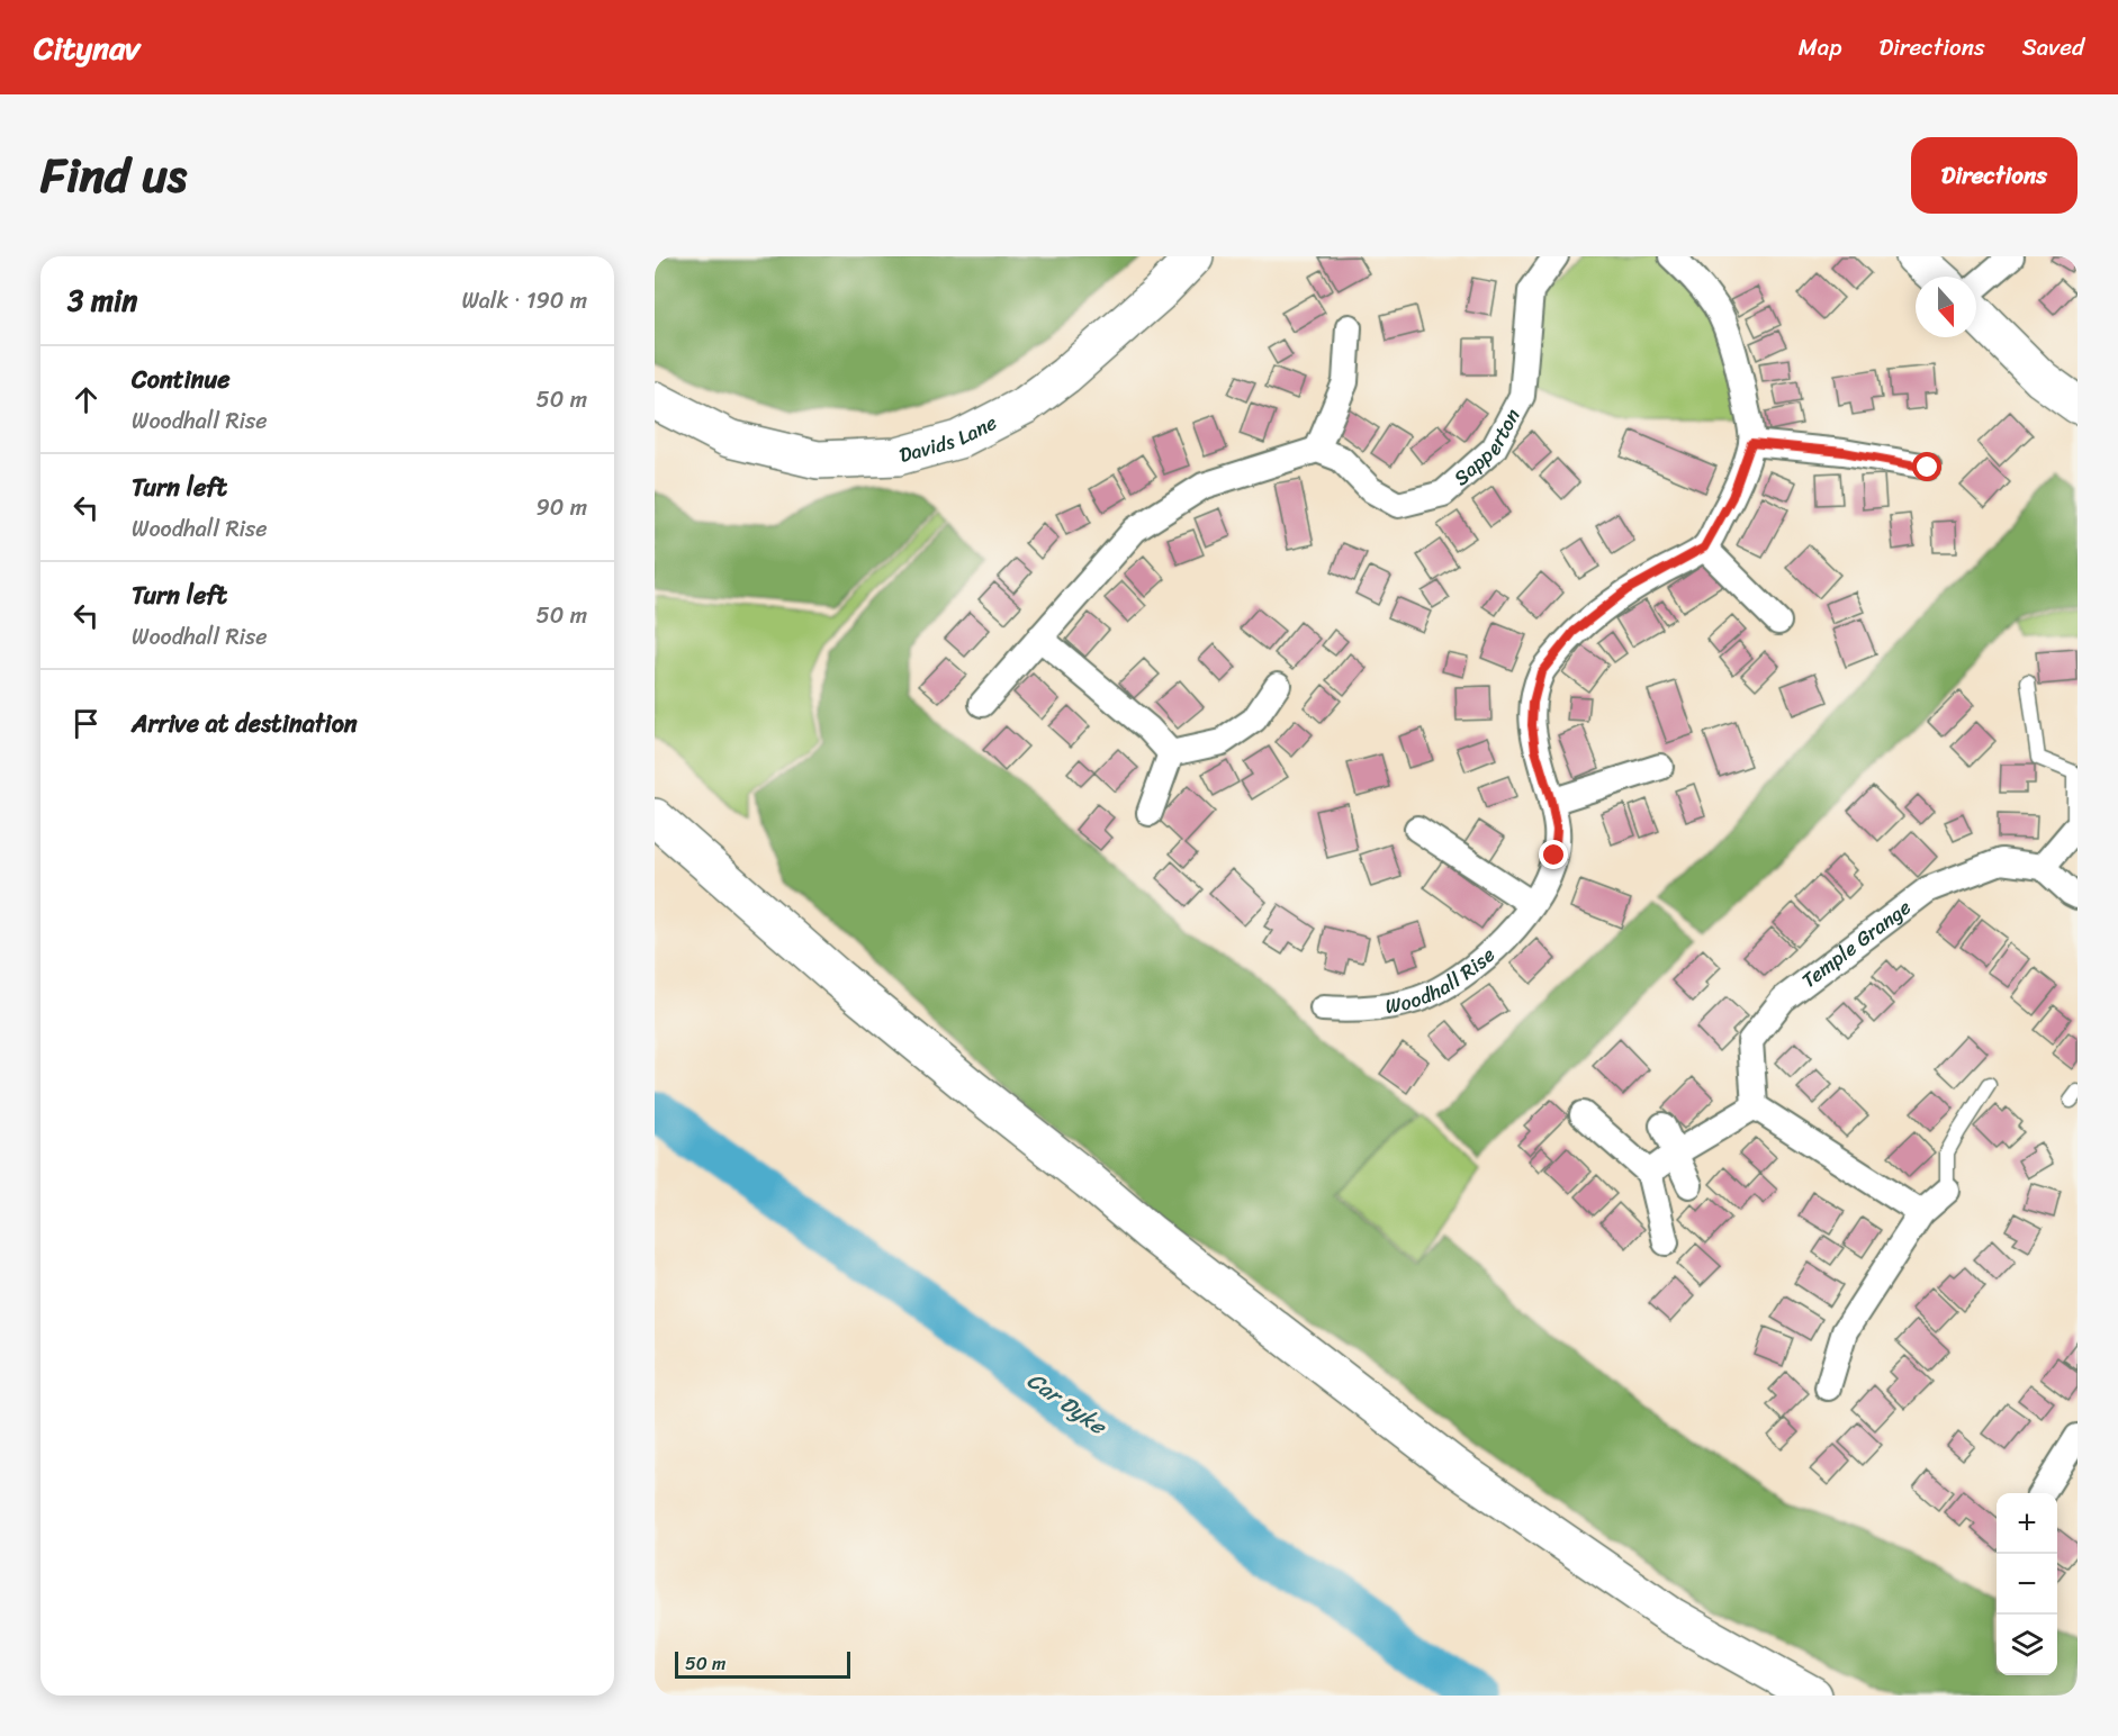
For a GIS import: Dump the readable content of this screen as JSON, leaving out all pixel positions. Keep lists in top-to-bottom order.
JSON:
{
  "streets": {
    "main road": ["Davids Lane"],
    "street": ["Sapperton", "Temple Grange", "Woodhall Rise"]
  },
  "water": ["Car Dyke"],
  "scale_bar": "50 m",
  "north": "bottom",
  "page": {
    "header": "Citynav",
    "nav": ["Map", "Directions", "Saved"],
    "title": "Find us",
    "buttons": "Directions",
    "heading": ["3 min", "Walk · 190 m"],
    "list": [
      ["Continue", "Woodhall Rise", "50 m"],
      ["Turn left", "Woodhall Rise", "90 m"],
      ["Turn left", "Woodhall Rise", "50 m"],
      "Arrive at destination"
    ],
    "map_buttons": ["+", "−"],
    "scale": "50 m"
  }
}
